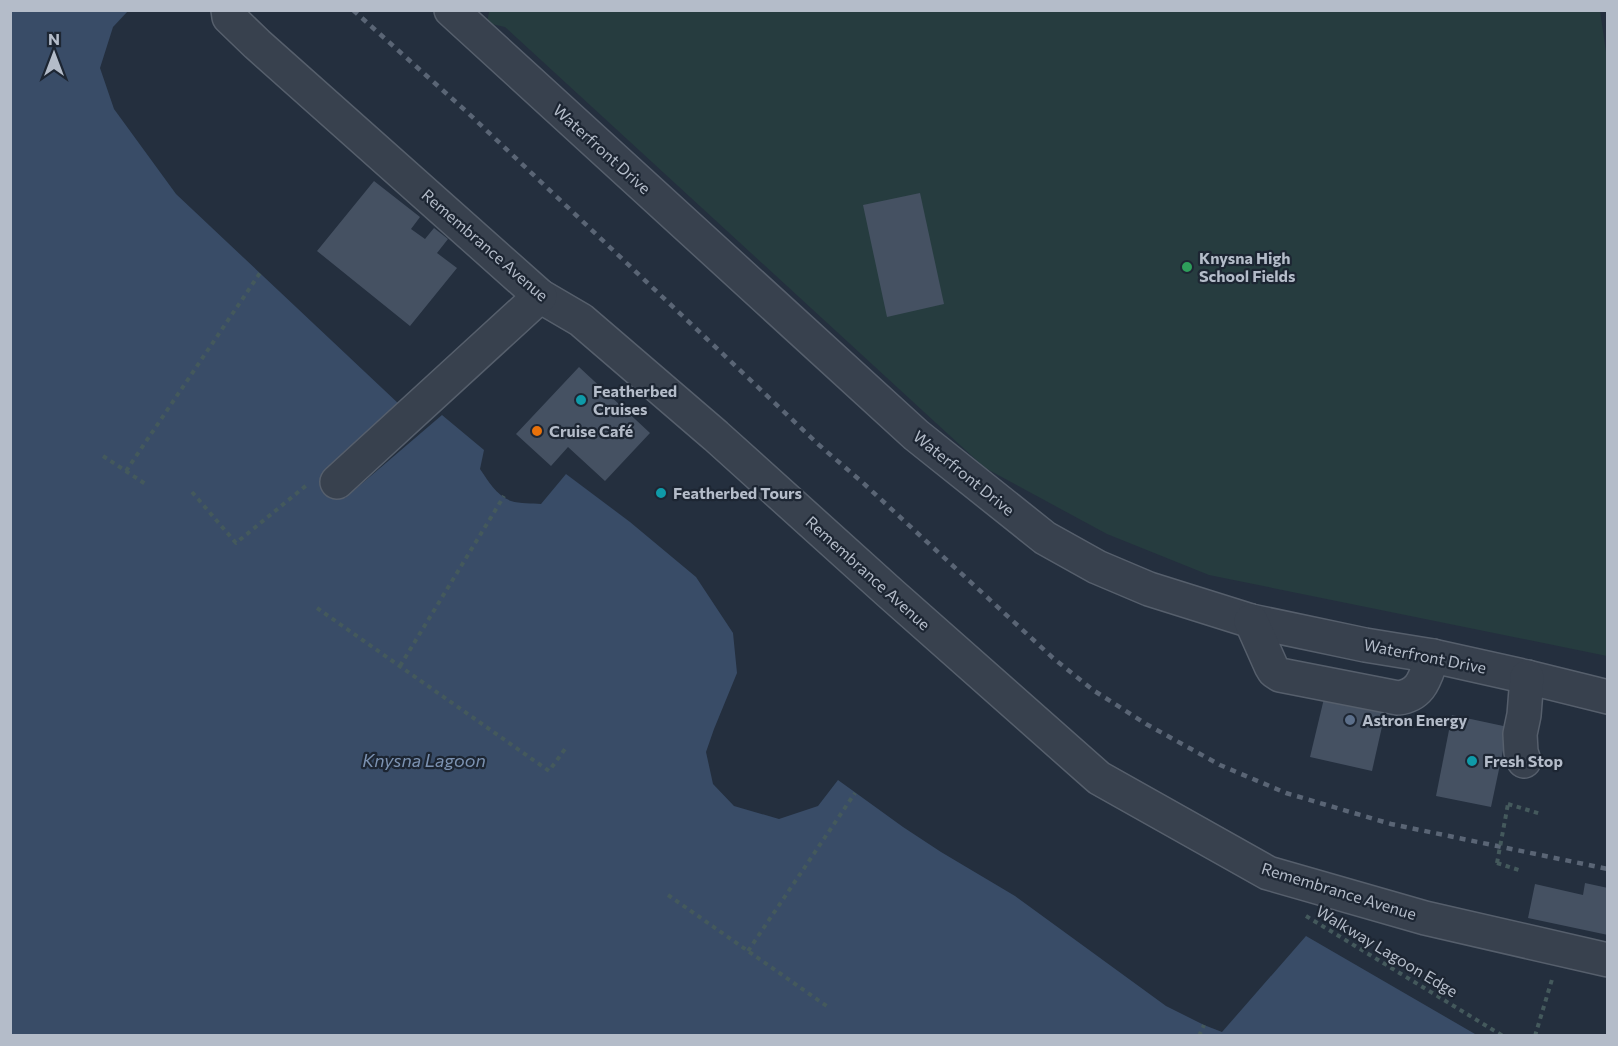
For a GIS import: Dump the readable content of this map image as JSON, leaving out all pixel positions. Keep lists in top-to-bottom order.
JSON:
{
  "streets": {
    "street": ["Waterfront Drive", "Remembrance Avenue"],
    "path": ["Walkway Lagoon Edge"]
  },
  "water": ["Knysna Lagoon"],
  "places": [
    "Knysna High School Fields",
    "Featherbed Cruises",
    "Cruise Café",
    "Featherbed Tours",
    "Astron Energy",
    "Fresh Stop"
  ],
  "north": "top"
}
